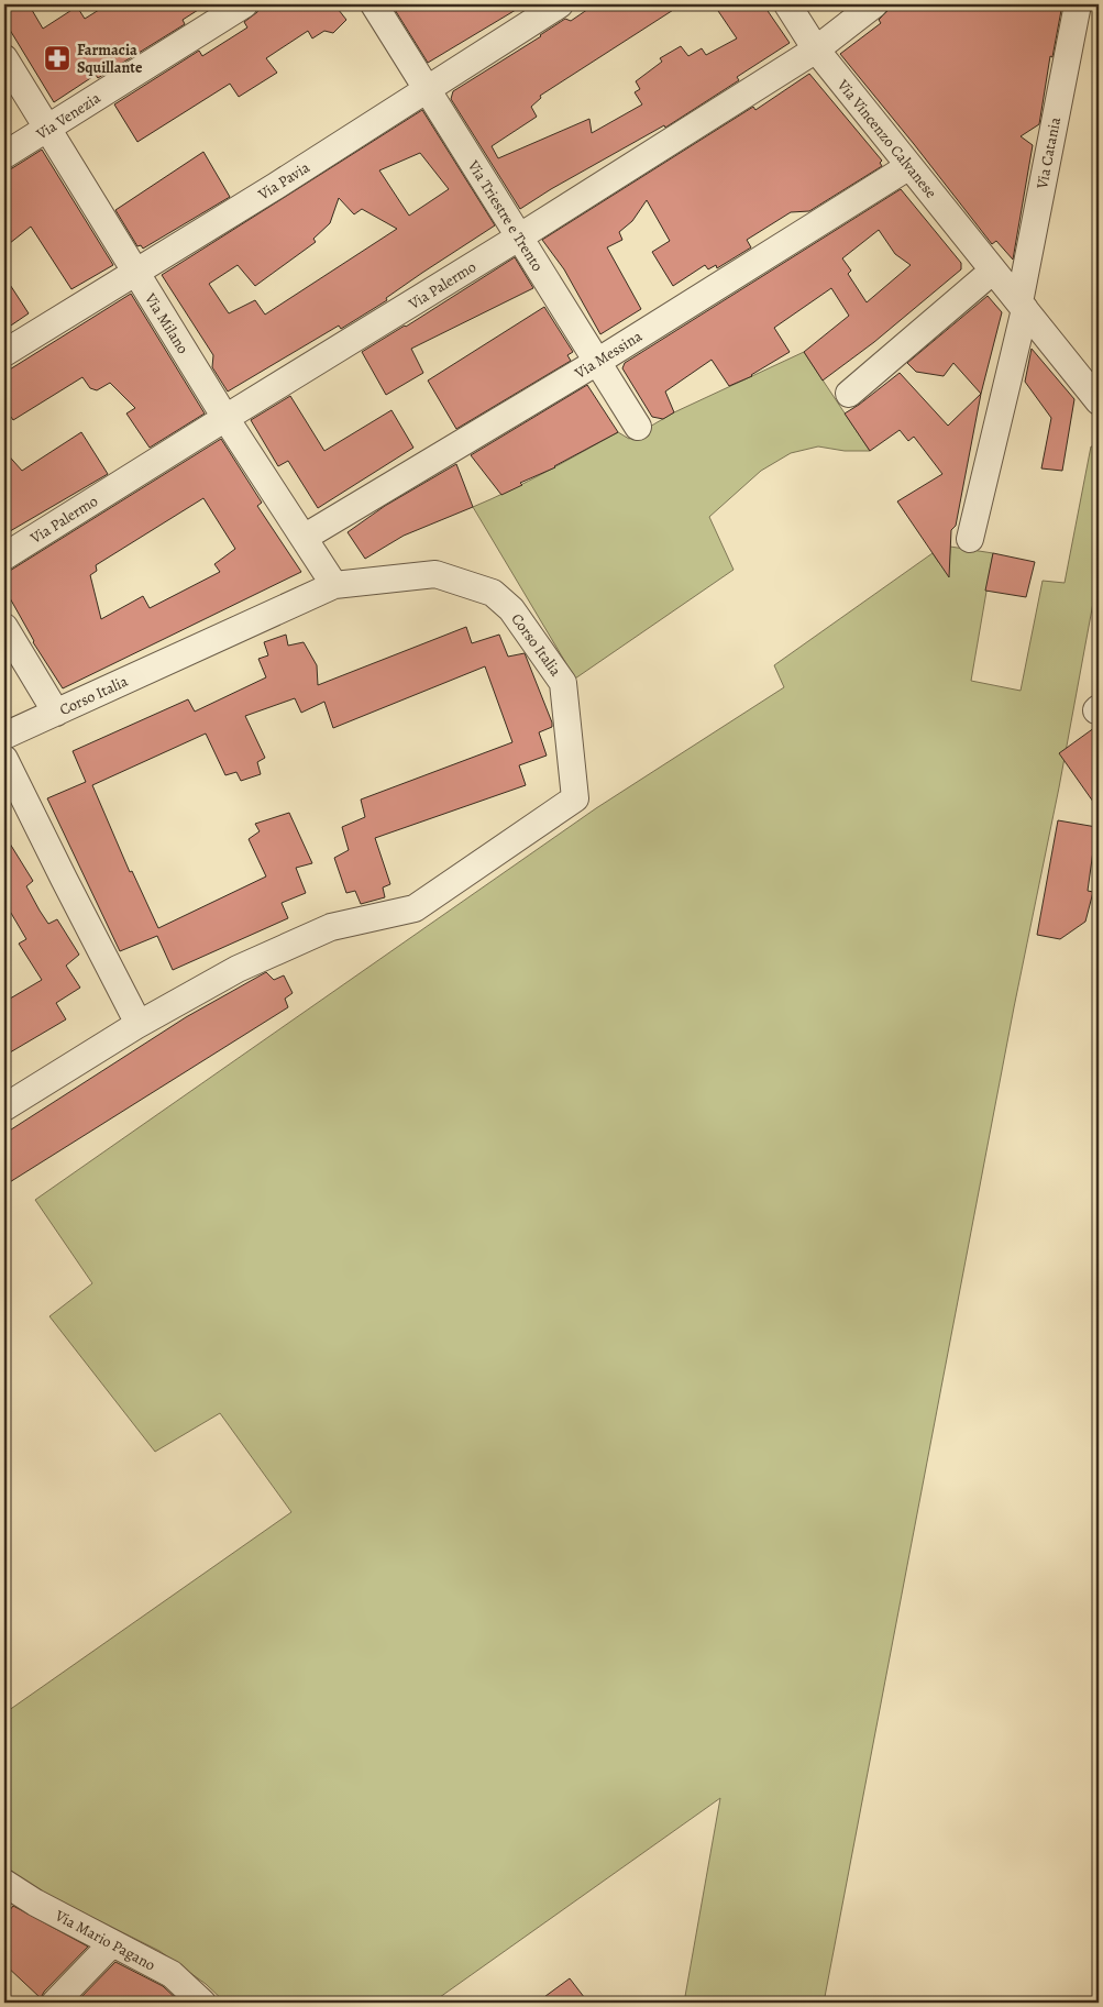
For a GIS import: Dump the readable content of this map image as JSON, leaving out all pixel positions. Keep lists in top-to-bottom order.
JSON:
{
  "streets": {
    "street": [
      "Via Venezia",
      "Via Vincenzo Calvanese",
      "Via Catania",
      "Via Pavia",
      "Via Triestre e Trento",
      "Via Palermo",
      "Via Milano",
      "Via Messina",
      "Corso Italia",
      "Via Mario Pagano"
    ]
  },
  "crossings": [
    ["Via Venezia", "Via Milano"],
    ["Via Vincenzo Calvanese", "Via Catania"],
    ["Via Vincenzo Calvanese", "Via Palermo"],
    ["Via Vincenzo Calvanese", "Via Messina"],
    ["Via Pavia", "Via Triestre e Trento"],
    ["Via Pavia", "Via Milano"],
    ["Via Triestre e Trento", "Via Palermo"],
    ["Via Triestre e Trento", "Via Messina"],
    ["Via Palermo", "Via Milano"],
    ["Via Milano", "Via Messina"],
    ["Via Milano", "Corso Italia"]
  ],
  "places": {
    "pharmacy": ["Farmacia Squillante"]
  }
}
